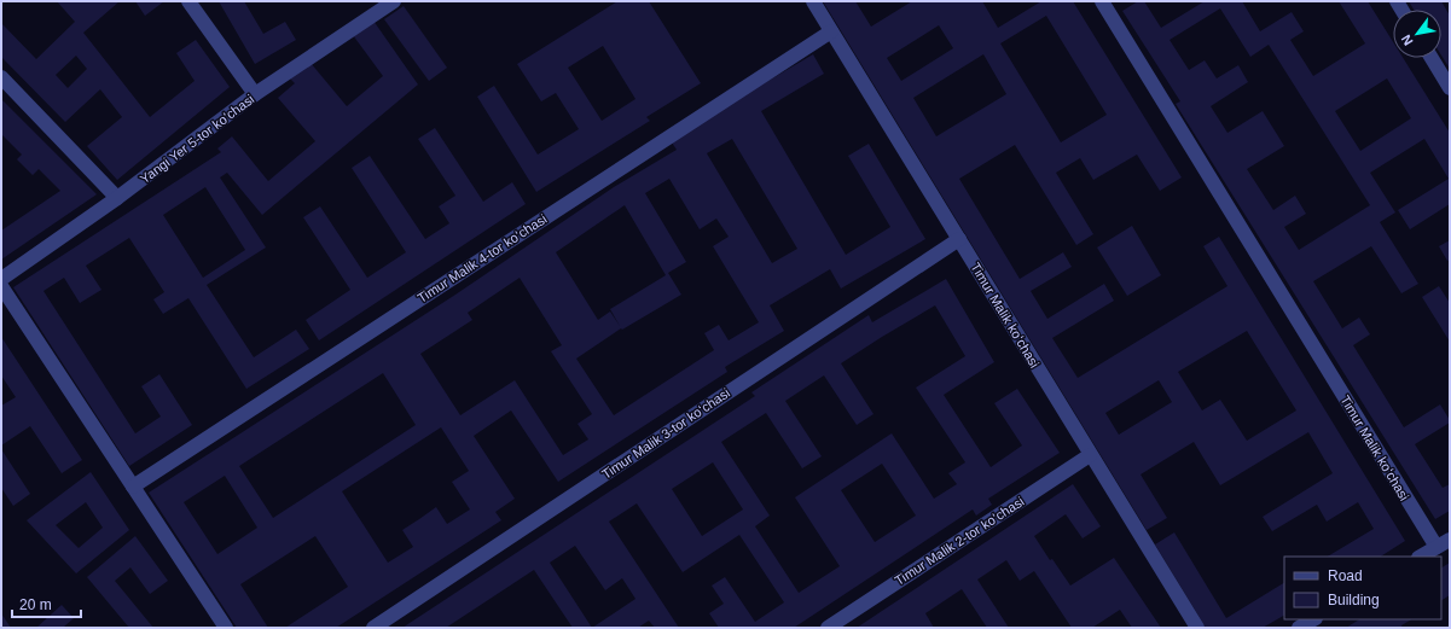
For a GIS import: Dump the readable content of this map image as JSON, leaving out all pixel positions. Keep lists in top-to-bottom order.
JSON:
{
  "streets": {
    "street": [
      "Yangi Yer 5-tor koʻchasi",
      "Timur Malik 4-tor koʻchasi",
      "Timur Malik koʻchasi",
      "Timur Malik 3-tor koʻchasi",
      "Timur Malik 2-tor koʻchasi"
    ]
  },
  "crossings": [
    ["Timur Malik 4-tor koʻchasi", "Timur Malik koʻchasi"],
    ["Timur Malik koʻchasi", "Timur Malik 3-tor koʻchasi"],
    ["Timur Malik koʻchasi", "Timur Malik 2-tor koʻchasi"]
  ],
  "legend": ["Road", "Building"],
  "scale_bar": "20 m",
  "north": "bottom left"
}
